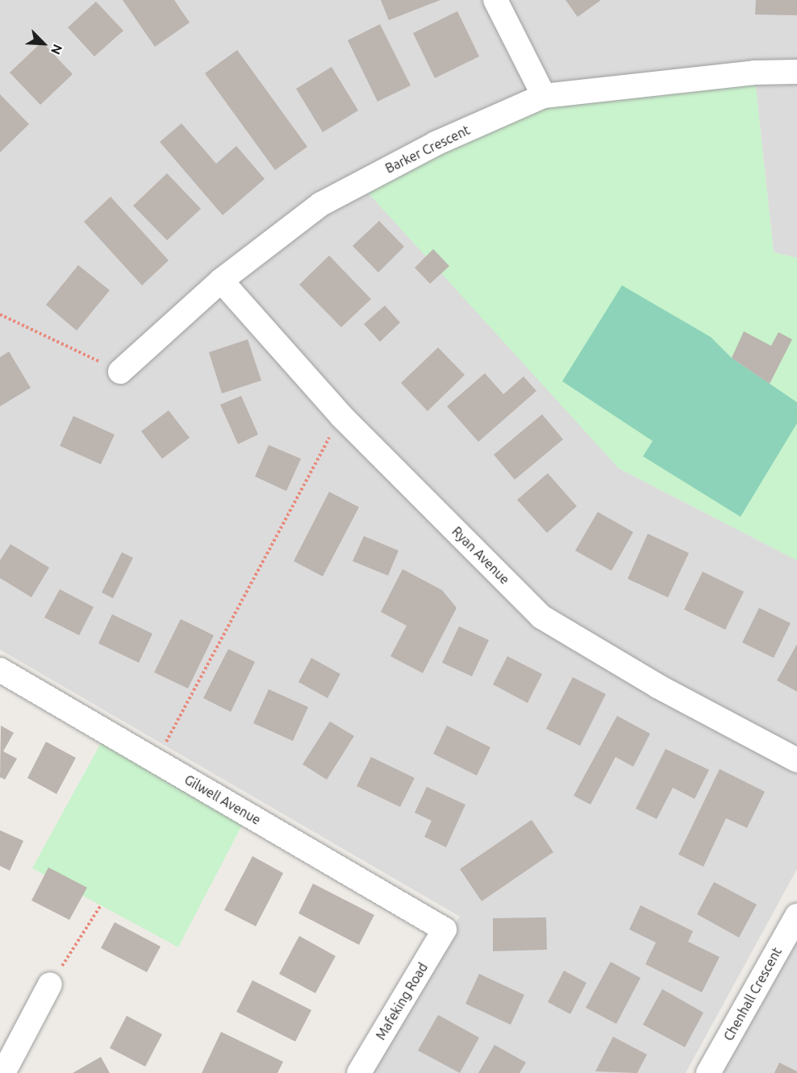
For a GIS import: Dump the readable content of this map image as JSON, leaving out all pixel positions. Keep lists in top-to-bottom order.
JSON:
{
  "streets": {
    "street": [
      "Barker Crescent",
      "Ryan Avenue",
      "Gilwell Avenue",
      "Chenhall Crescent",
      "Mafeking Road"
    ]
  },
  "crossings": [
    ["Barker Crescent", "Ryan Avenue"],
    ["Gilwell Avenue", "Mafeking Road"]
  ],
  "north": "bottom right"
}
